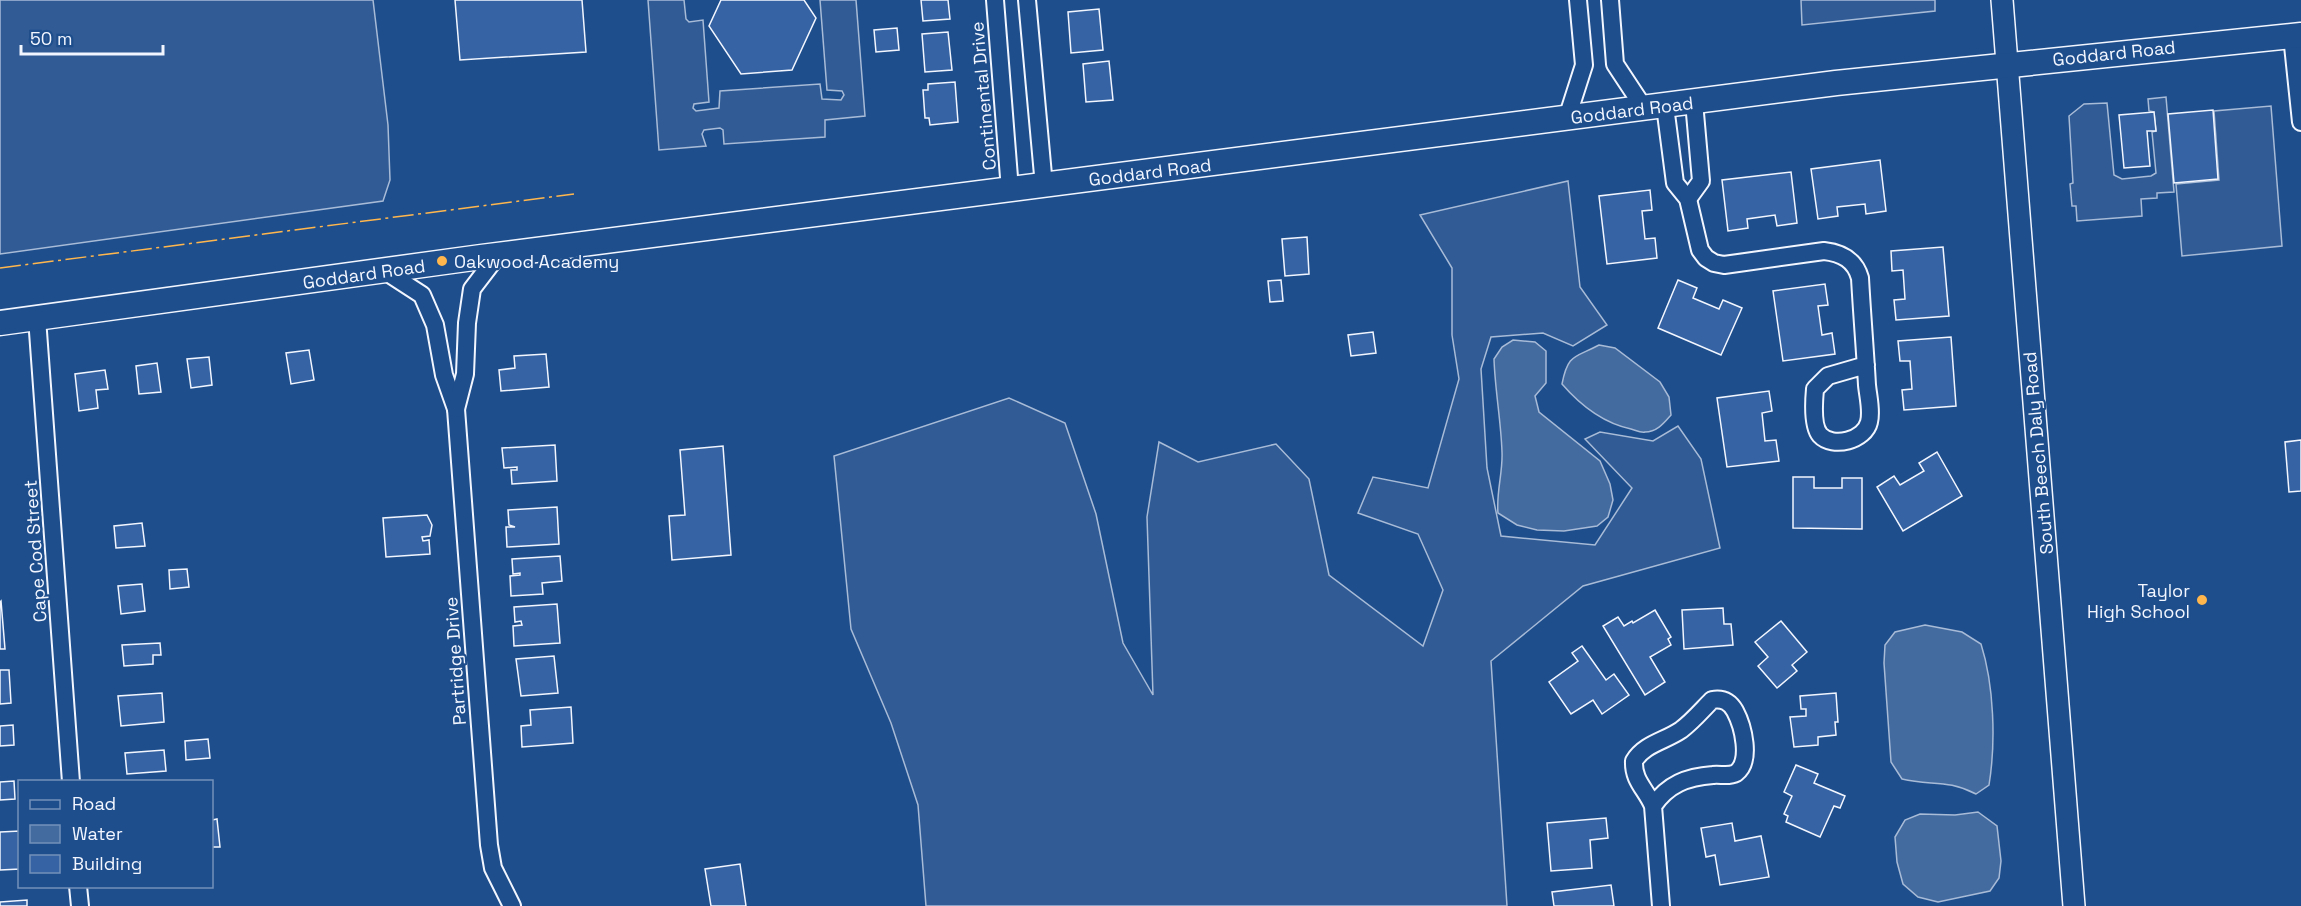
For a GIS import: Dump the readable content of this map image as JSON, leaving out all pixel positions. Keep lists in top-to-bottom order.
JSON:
{
  "streets": {
    "main road": ["Goddard Road"],
    "street": [
      "Continental Drive",
      "South Beech Daly Road",
      "Cape Cod Street",
      "Partridge Drive"
    ]
  },
  "crossings": [
    ["Goddard Road", "Continental Drive"],
    ["Goddard Road", "South Beech Daly Road"],
    ["Goddard Road", "Cape Cod Street"]
  ],
  "places": ["Oakwood Academy", "Taylor High School"],
  "legend": ["Road", "Water", "Building"],
  "scale_bar": "50 m"
}
